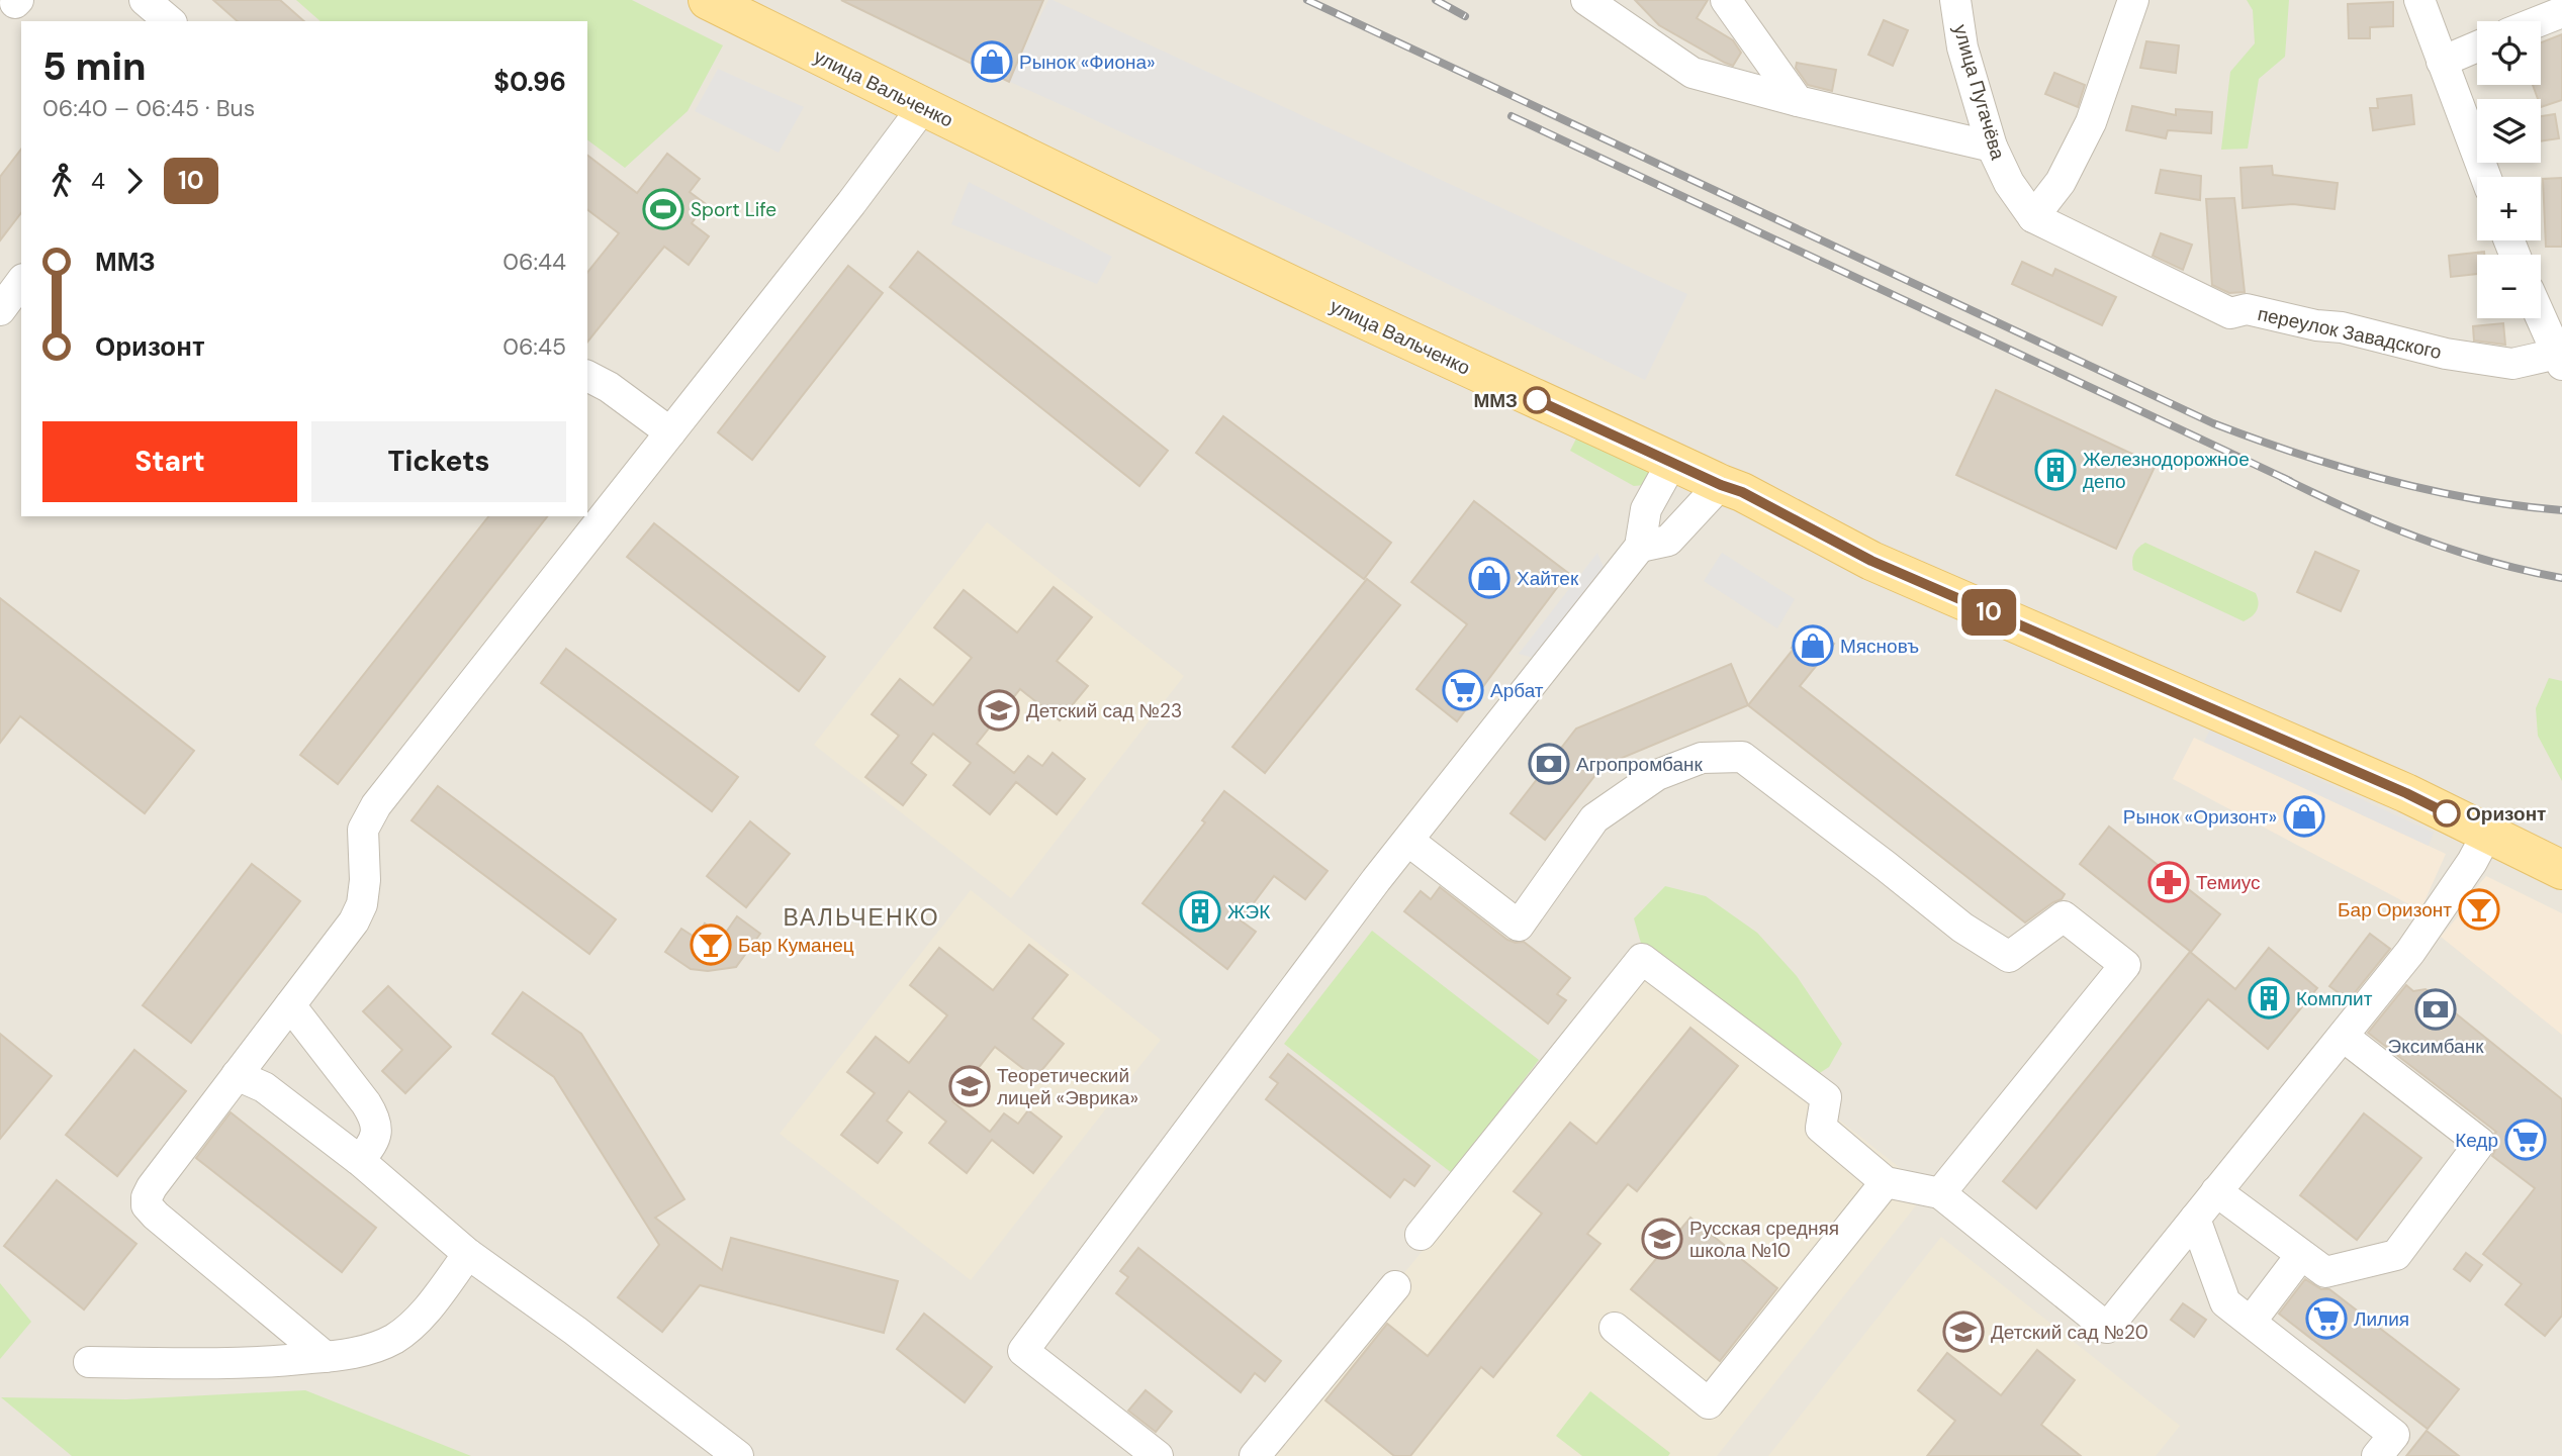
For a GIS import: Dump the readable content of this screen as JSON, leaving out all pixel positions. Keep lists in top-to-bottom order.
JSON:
{
  "streets": {
    "main road": ["улица Вальченко"],
    "street": ["улица Пугачёва", "переулок Завадского"]
  },
  "crossings": [
    ["улица Пугачёва", "переулок Завадского"]
  ],
  "districts": ["ВАЛЬЧЕНКО"],
  "places": {
    "shop": [
      "Рынок «Фиона»",
      "Хайтек",
      "Мясновъ",
      "Рынок «Оризонт»"
    ],
    "sports": ["Sport Life"],
    "other": ["ММЗ", "Оризонт"],
    "building": ["Железнодорожное депо", "ЖЭК", "Комплит"],
    "supermarket": ["Арбат", "Кедр", "Лилия"],
    "school or university": [
      "Детский сад №23",
      "Теоретический лицей «Эврика»",
      "Русская средняя школа №10",
      "Детский сад №20"
    ],
    "bank": ["Агропромбанк", "Эксимбанк"],
    "pharmacy": ["Темиус"],
    "bar": ["Бар Оризонт", "Бар Куманец"]
  },
  "lines": ["bus line 10"],
  "page": {
    "on_map": "10",
    "map_buttons": ["+", "−"],
    "heading": ["5 min", "06:40 – 06:45 · Bus", "$0.96"],
    "legs": ["4", "10"],
    "list": [
      {
        "name": "ММЗ",
        "value": "06:44"
      },
      {
        "name": "Оризонт",
        "value": "06:45"
      }
    ],
    "buttons": ["Start", "Tickets"]
  }
}
